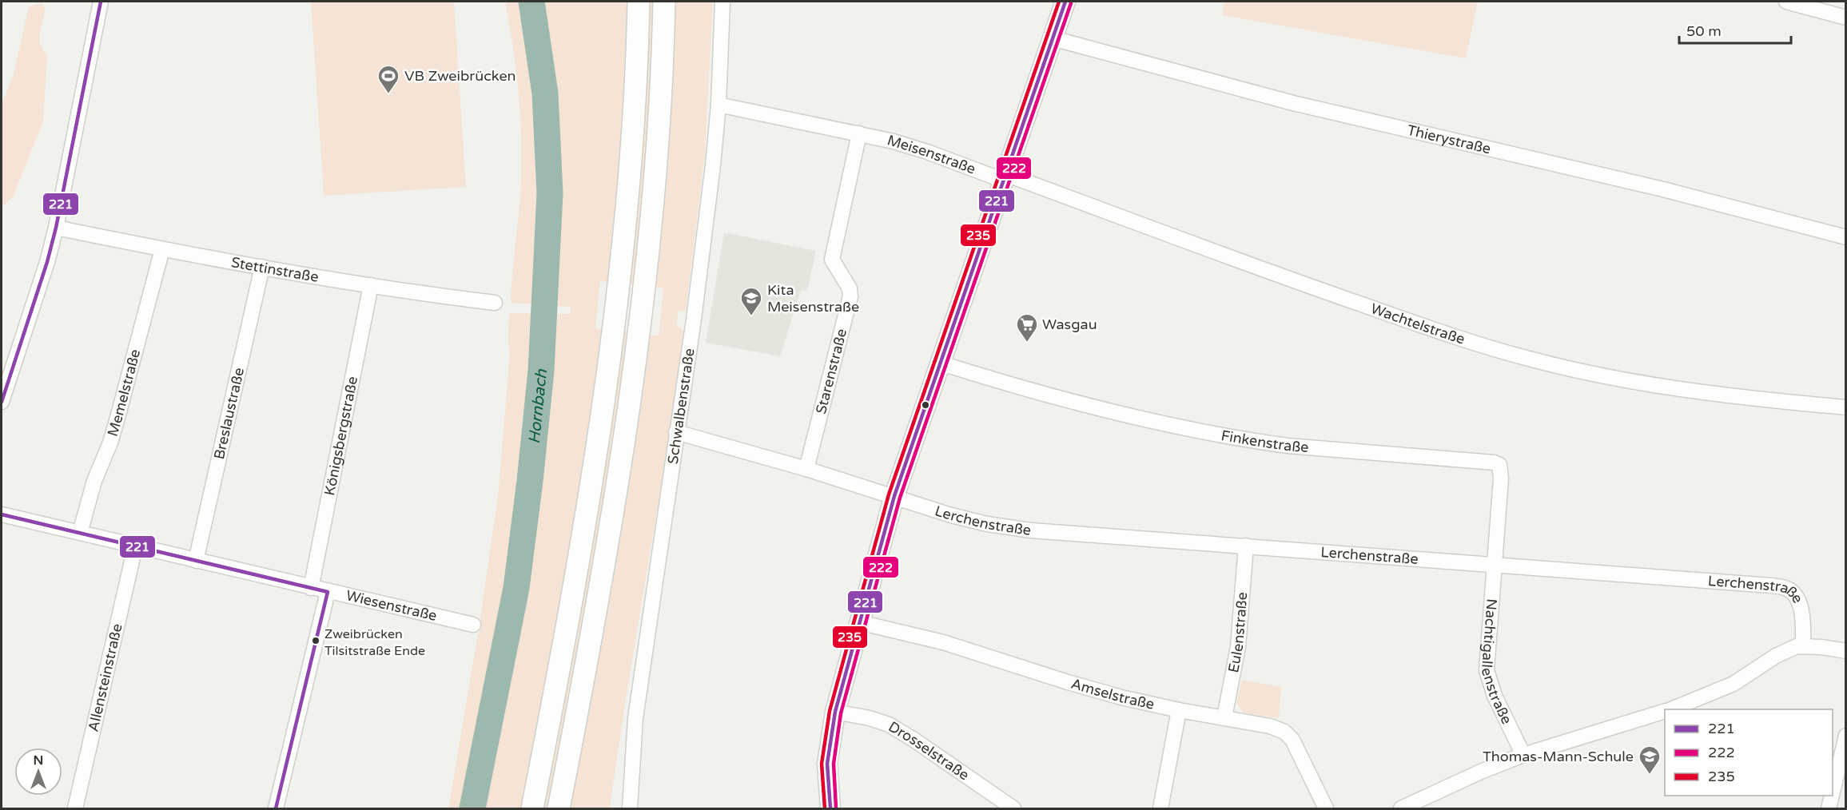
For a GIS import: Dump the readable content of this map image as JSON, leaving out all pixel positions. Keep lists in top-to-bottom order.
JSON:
{
  "streets": {
    "street": [
      "Thierystraße",
      "Meisenstraße",
      "Stettinstraße",
      "Wachtelstraße",
      "Starenstraße",
      "Memelstraße",
      "Schwalbenstraße",
      "Breslaustraße",
      "Königsbergstraße",
      "Finkenstraße",
      "Lerchenstraße",
      "Wiesenstraße",
      "Eulenstraße",
      "Nachtigallenstraße",
      "Allensteinstraße",
      "Amselstraße",
      "Drosselstraße"
    ]
  },
  "crossings": [
    ["Meisenstraße", "Wachtelstraße"],
    ["Meisenstraße", "Starenstraße"],
    ["Meisenstraße", "Schwalbenstraße"],
    ["Stettinstraße", "Memelstraße"],
    ["Stettinstraße", "Breslaustraße"],
    ["Stettinstraße", "Königsbergstraße"],
    ["Memelstraße", "Wiesenstraße"],
    ["Breslaustraße", "Wiesenstraße"],
    ["Königsbergstraße", "Wiesenstraße"],
    ["Finkenstraße", "Lerchenstraße"],
    ["Finkenstraße", "Nachtigallenstraße"],
    ["Lerchenstraße", "Eulenstraße"],
    ["Lerchenstraße", "Nachtigallenstraße"],
    ["Wiesenstraße", "Allensteinstraße"],
    ["Eulenstraße", "Amselstraße"]
  ],
  "water": ["Hornbach"],
  "places": {
    "sports": ["VB Zweibrücken"],
    "school or university": ["Kita Meisenstraße", "Thomas-Mann-Schule"],
    "supermarket": ["Wasgau"],
    "other": ["Zweibrücken Tilsitstraße Ende"]
  },
  "lines": ["transit line 221", "transit line 235", "transit line 222"],
  "legend": ["221", "222", "235"],
  "scale_bar": "50 m",
  "north": "top"
}
